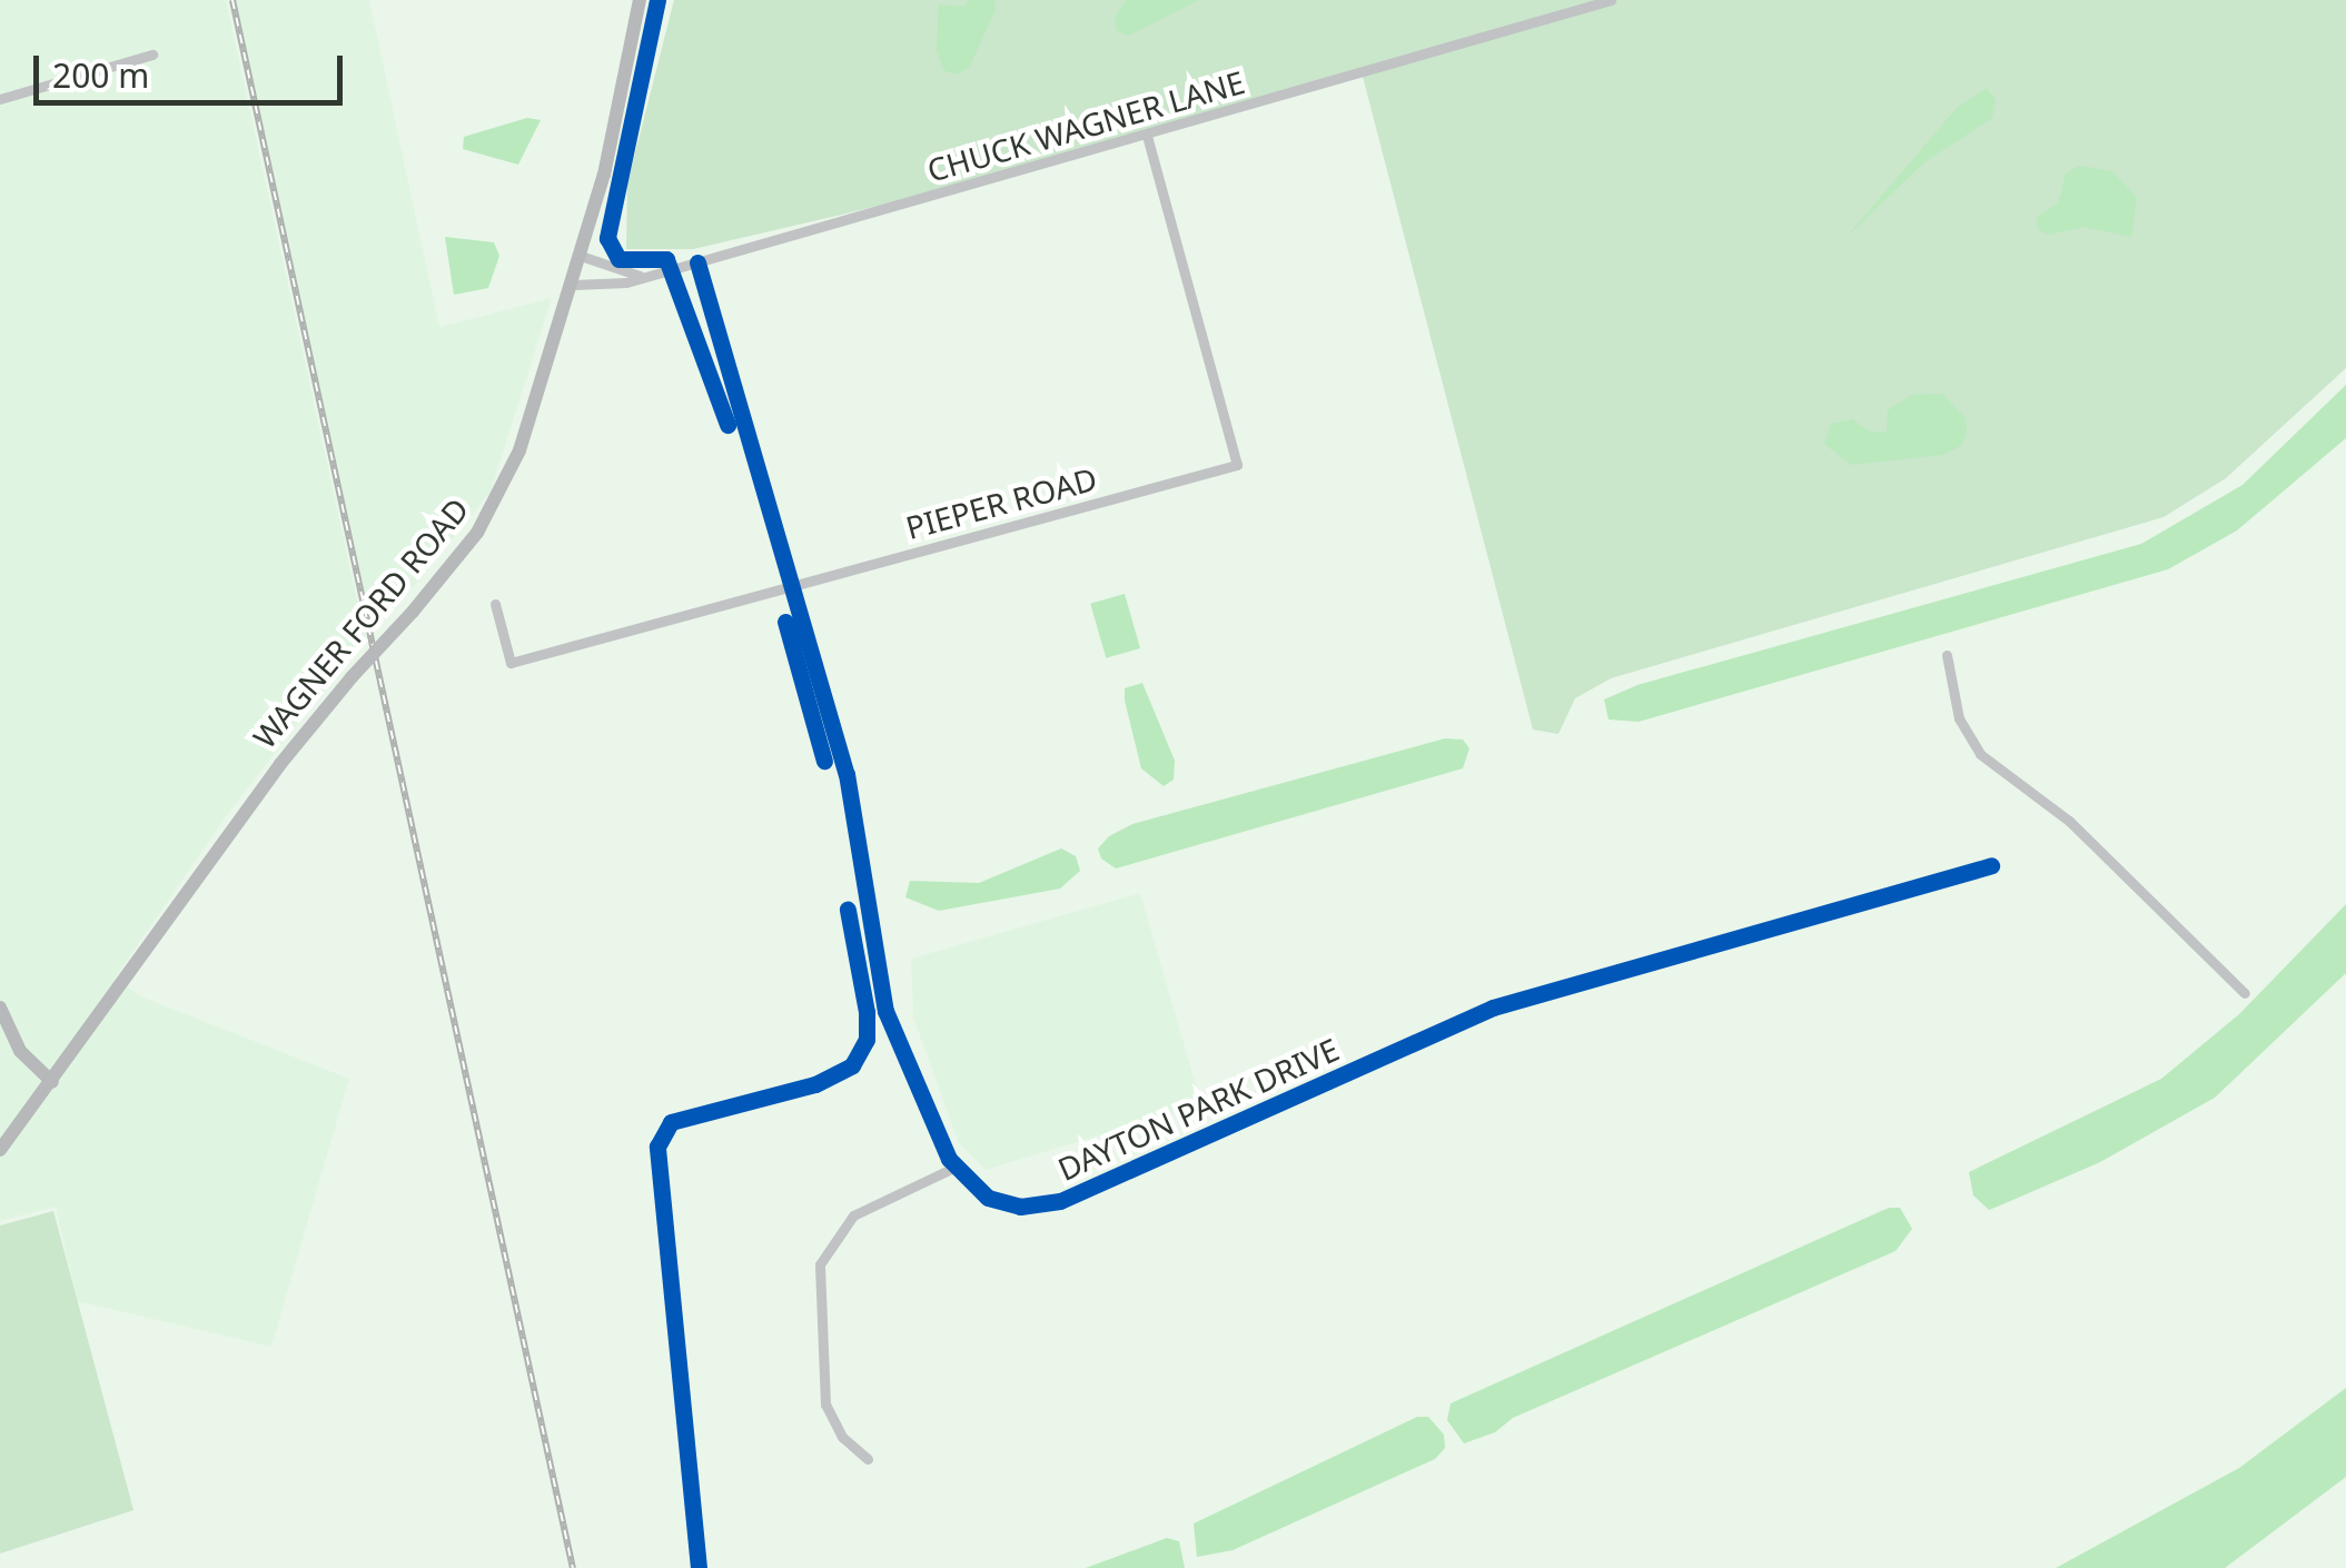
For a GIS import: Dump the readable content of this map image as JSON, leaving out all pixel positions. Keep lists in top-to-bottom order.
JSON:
{
  "streets": {
    "main road": ["WAGNER FORD ROAD"],
    "street": ["CHUCK WAGNER LANE", "PIEPER ROAD", "DAYTON PARK DRIVE"]
  },
  "crossings": [
    ["CHUCK WAGNER LANE", "PIEPER ROAD"],
    ["CHUCK WAGNER LANE", "WAGNER FORD ROAD"]
  ],
  "scale_bar": "200 m"
}
